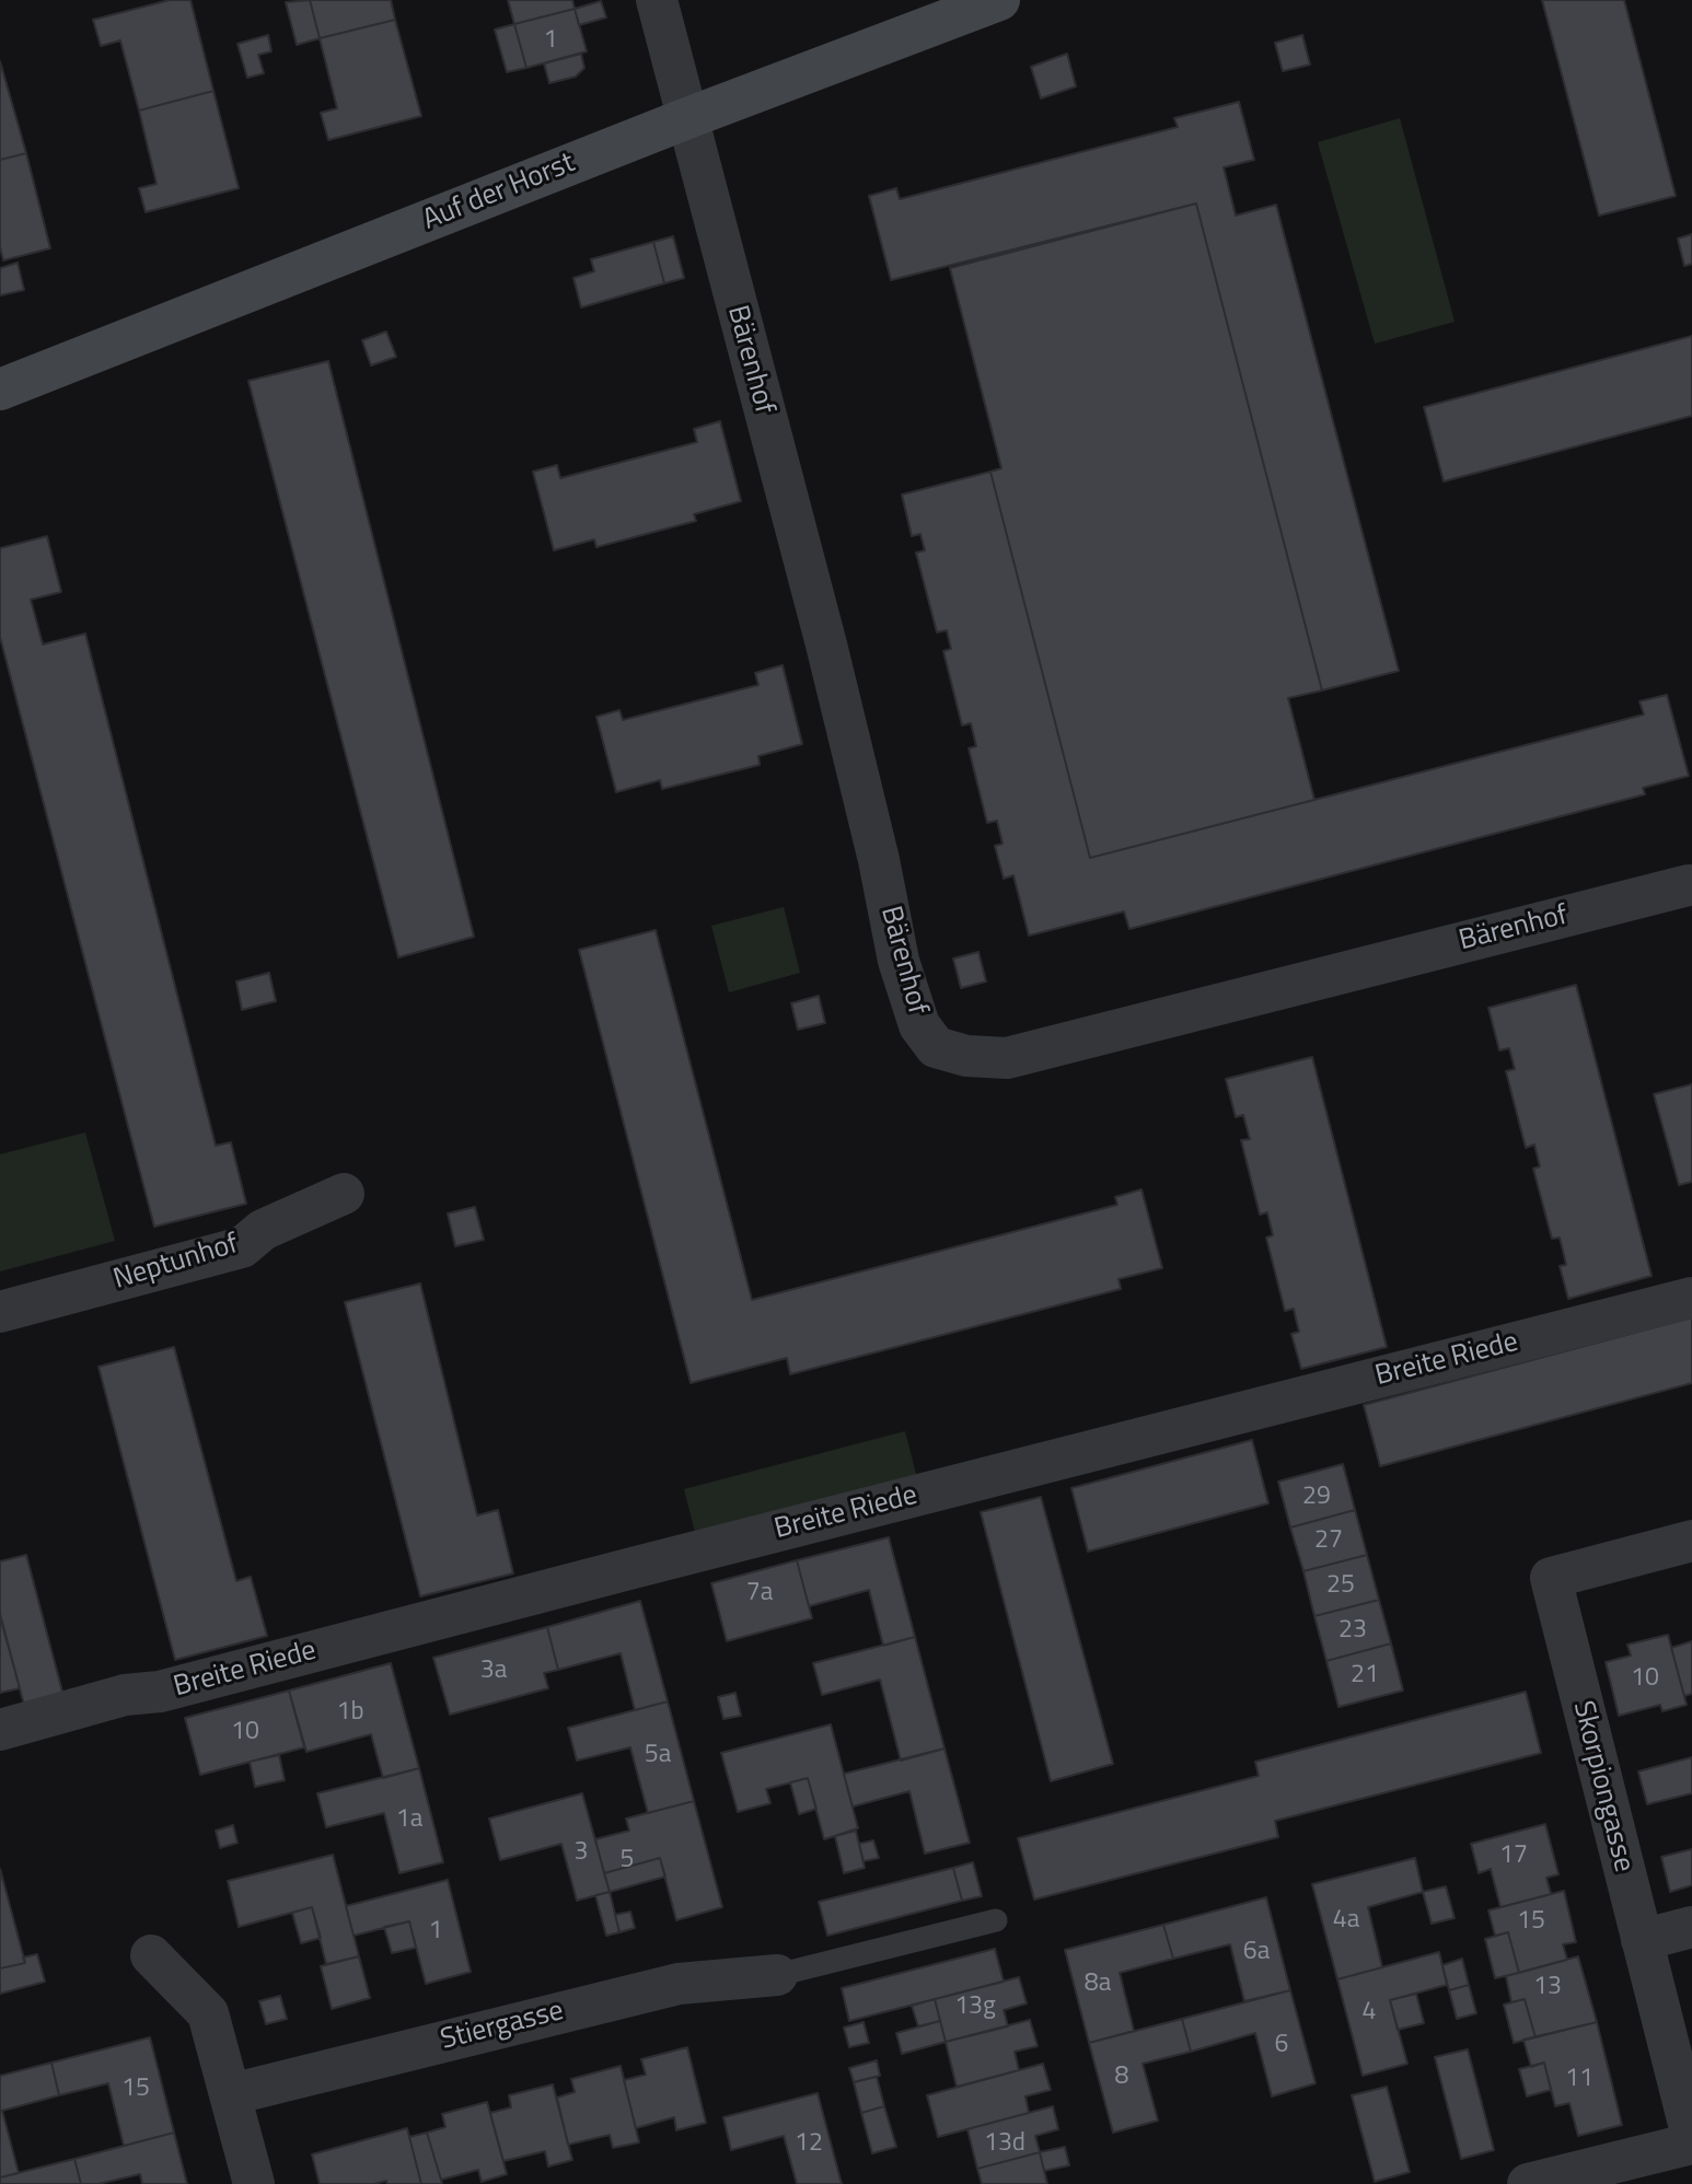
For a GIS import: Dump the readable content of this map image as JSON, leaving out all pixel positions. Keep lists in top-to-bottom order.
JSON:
{
  "streets": {
    "street": [
      "Auf der Horst",
      "Bärenhof",
      "Neptunhof",
      "Breite Riede",
      "Skorpiongasse",
      "Stiergasse"
    ]
  },
  "crossings": [
    ["Auf der Horst", "Bärenhof"]
  ],
  "house_numbers": [
    "1",
    "29",
    "27",
    "25",
    "7a",
    "23",
    "3a",
    "21",
    "10",
    "1b",
    "10",
    "5a",
    "1a",
    "3",
    "17",
    "5",
    "4a",
    "15",
    "1",
    "6a",
    "8a",
    "13",
    "13g",
    "4",
    "6",
    "8",
    "11",
    "15",
    "12",
    "13d"
  ]
}
